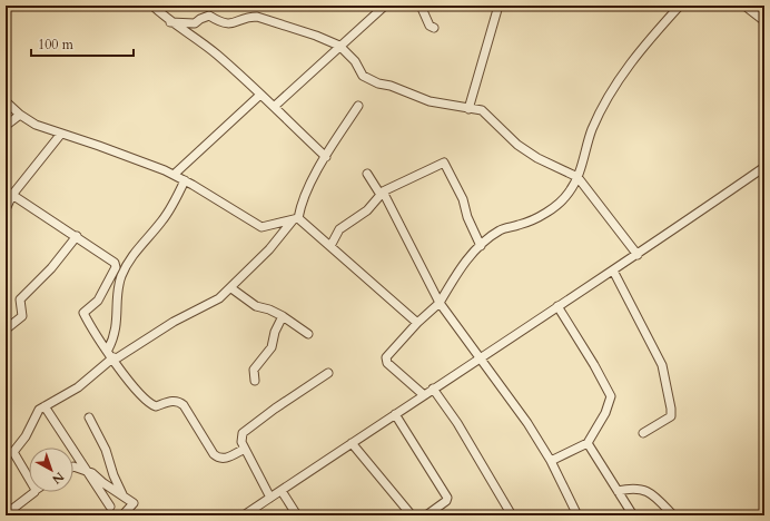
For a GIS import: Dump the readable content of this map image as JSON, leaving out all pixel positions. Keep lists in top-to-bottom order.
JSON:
{
  "scale_bar": "100 m",
  "north": "bottom right"
}
